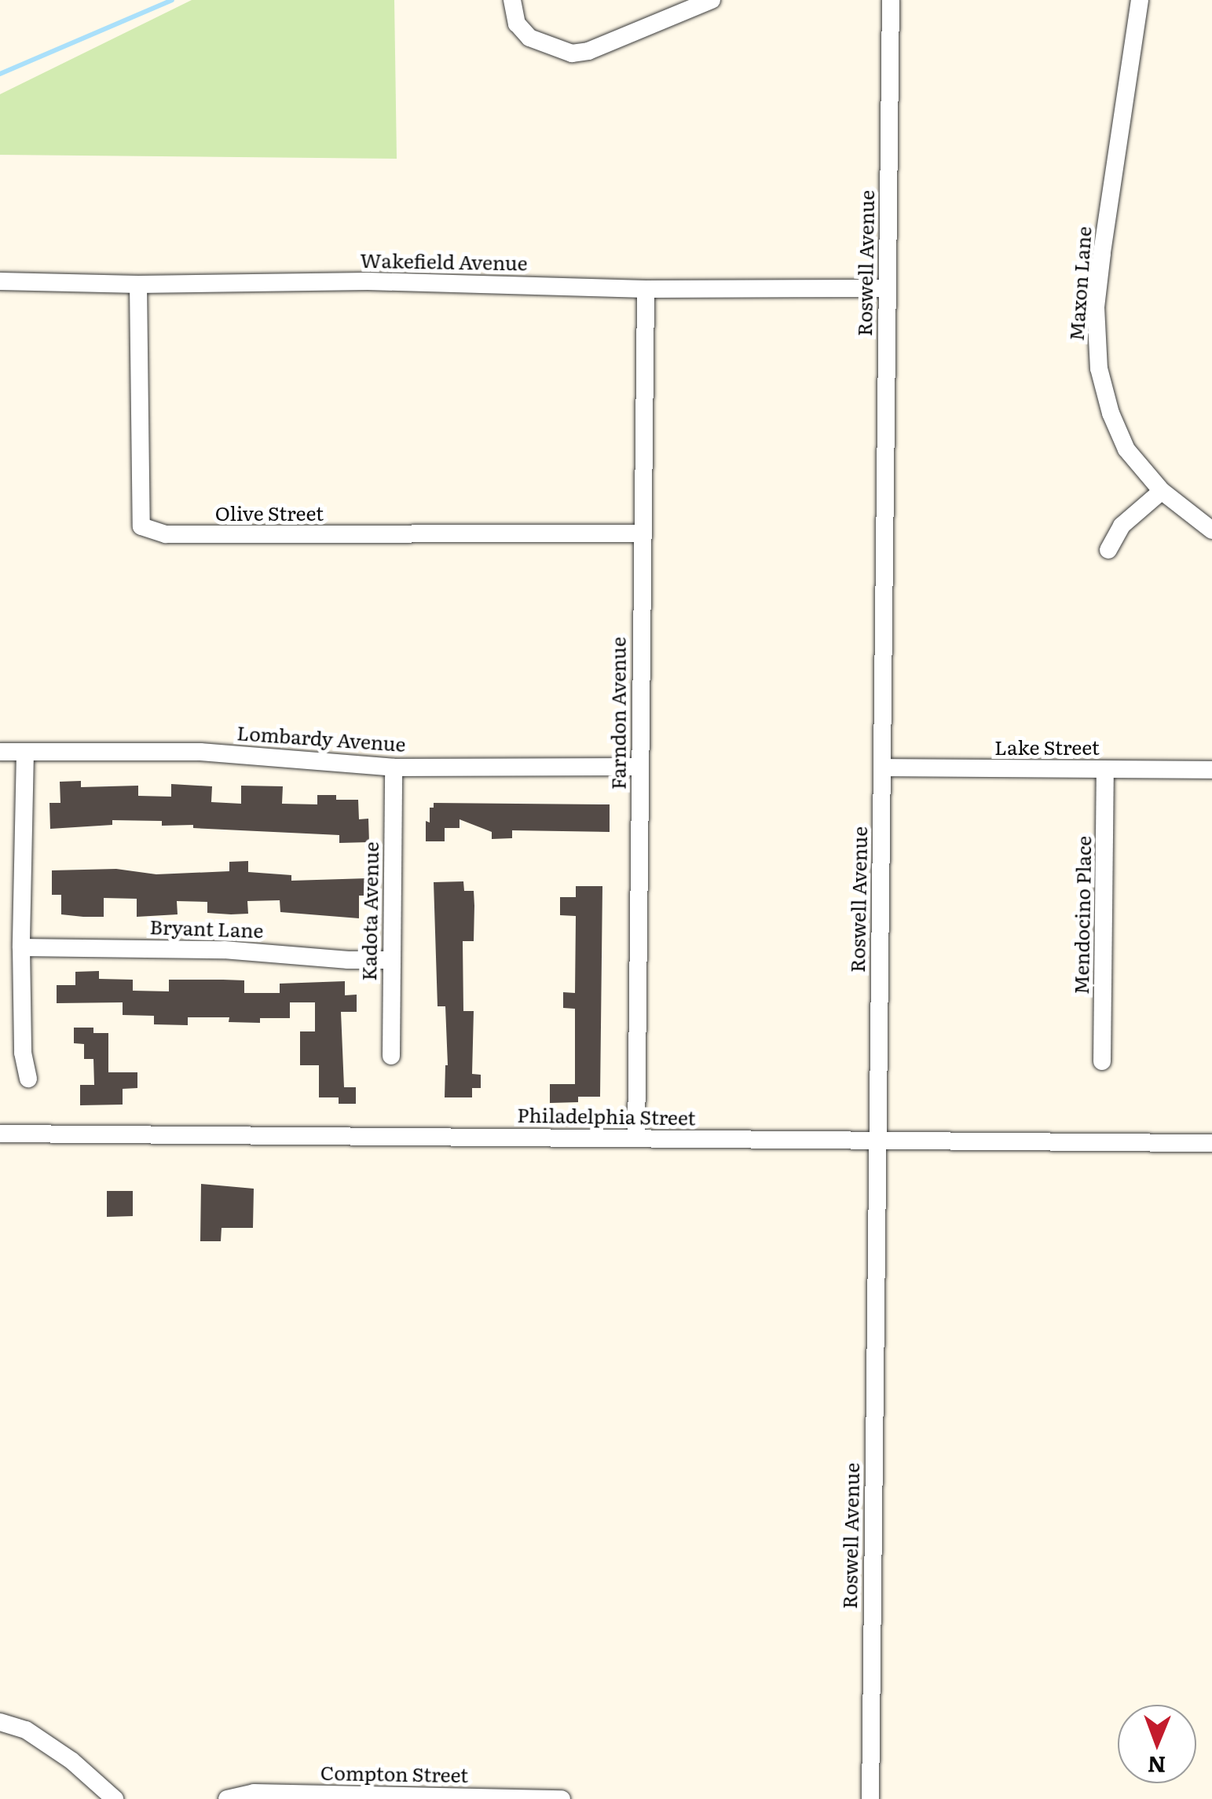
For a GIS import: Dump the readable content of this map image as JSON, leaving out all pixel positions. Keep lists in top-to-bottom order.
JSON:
{
  "streets": {
    "street": [
      "Wakefield Avenue",
      "Roswell Avenue",
      "Maxon Lane",
      "Olive Street",
      "Farndon Avenue",
      "Lombardy Avenue",
      "Lake Street",
      "Kadota Avenue",
      "Mendocino Place",
      "Bryant Lane",
      "Philadelphia Street",
      "Compton Street"
    ]
  },
  "crossings": [
    ["Wakefield Avenue", "Roswell Avenue"],
    ["Wakefield Avenue", "Olive Street"],
    ["Wakefield Avenue", "Farndon Avenue"],
    ["Roswell Avenue", "Lake Street"],
    ["Roswell Avenue", "Philadelphia Street"],
    ["Olive Street", "Farndon Avenue"],
    ["Farndon Avenue", "Lombardy Avenue"],
    ["Farndon Avenue", "Philadelphia Street"],
    ["Lombardy Avenue", "Kadota Avenue"],
    ["Lake Street", "Mendocino Place"],
    ["Kadota Avenue", "Bryant Lane"]
  ],
  "north": "bottom"
}
